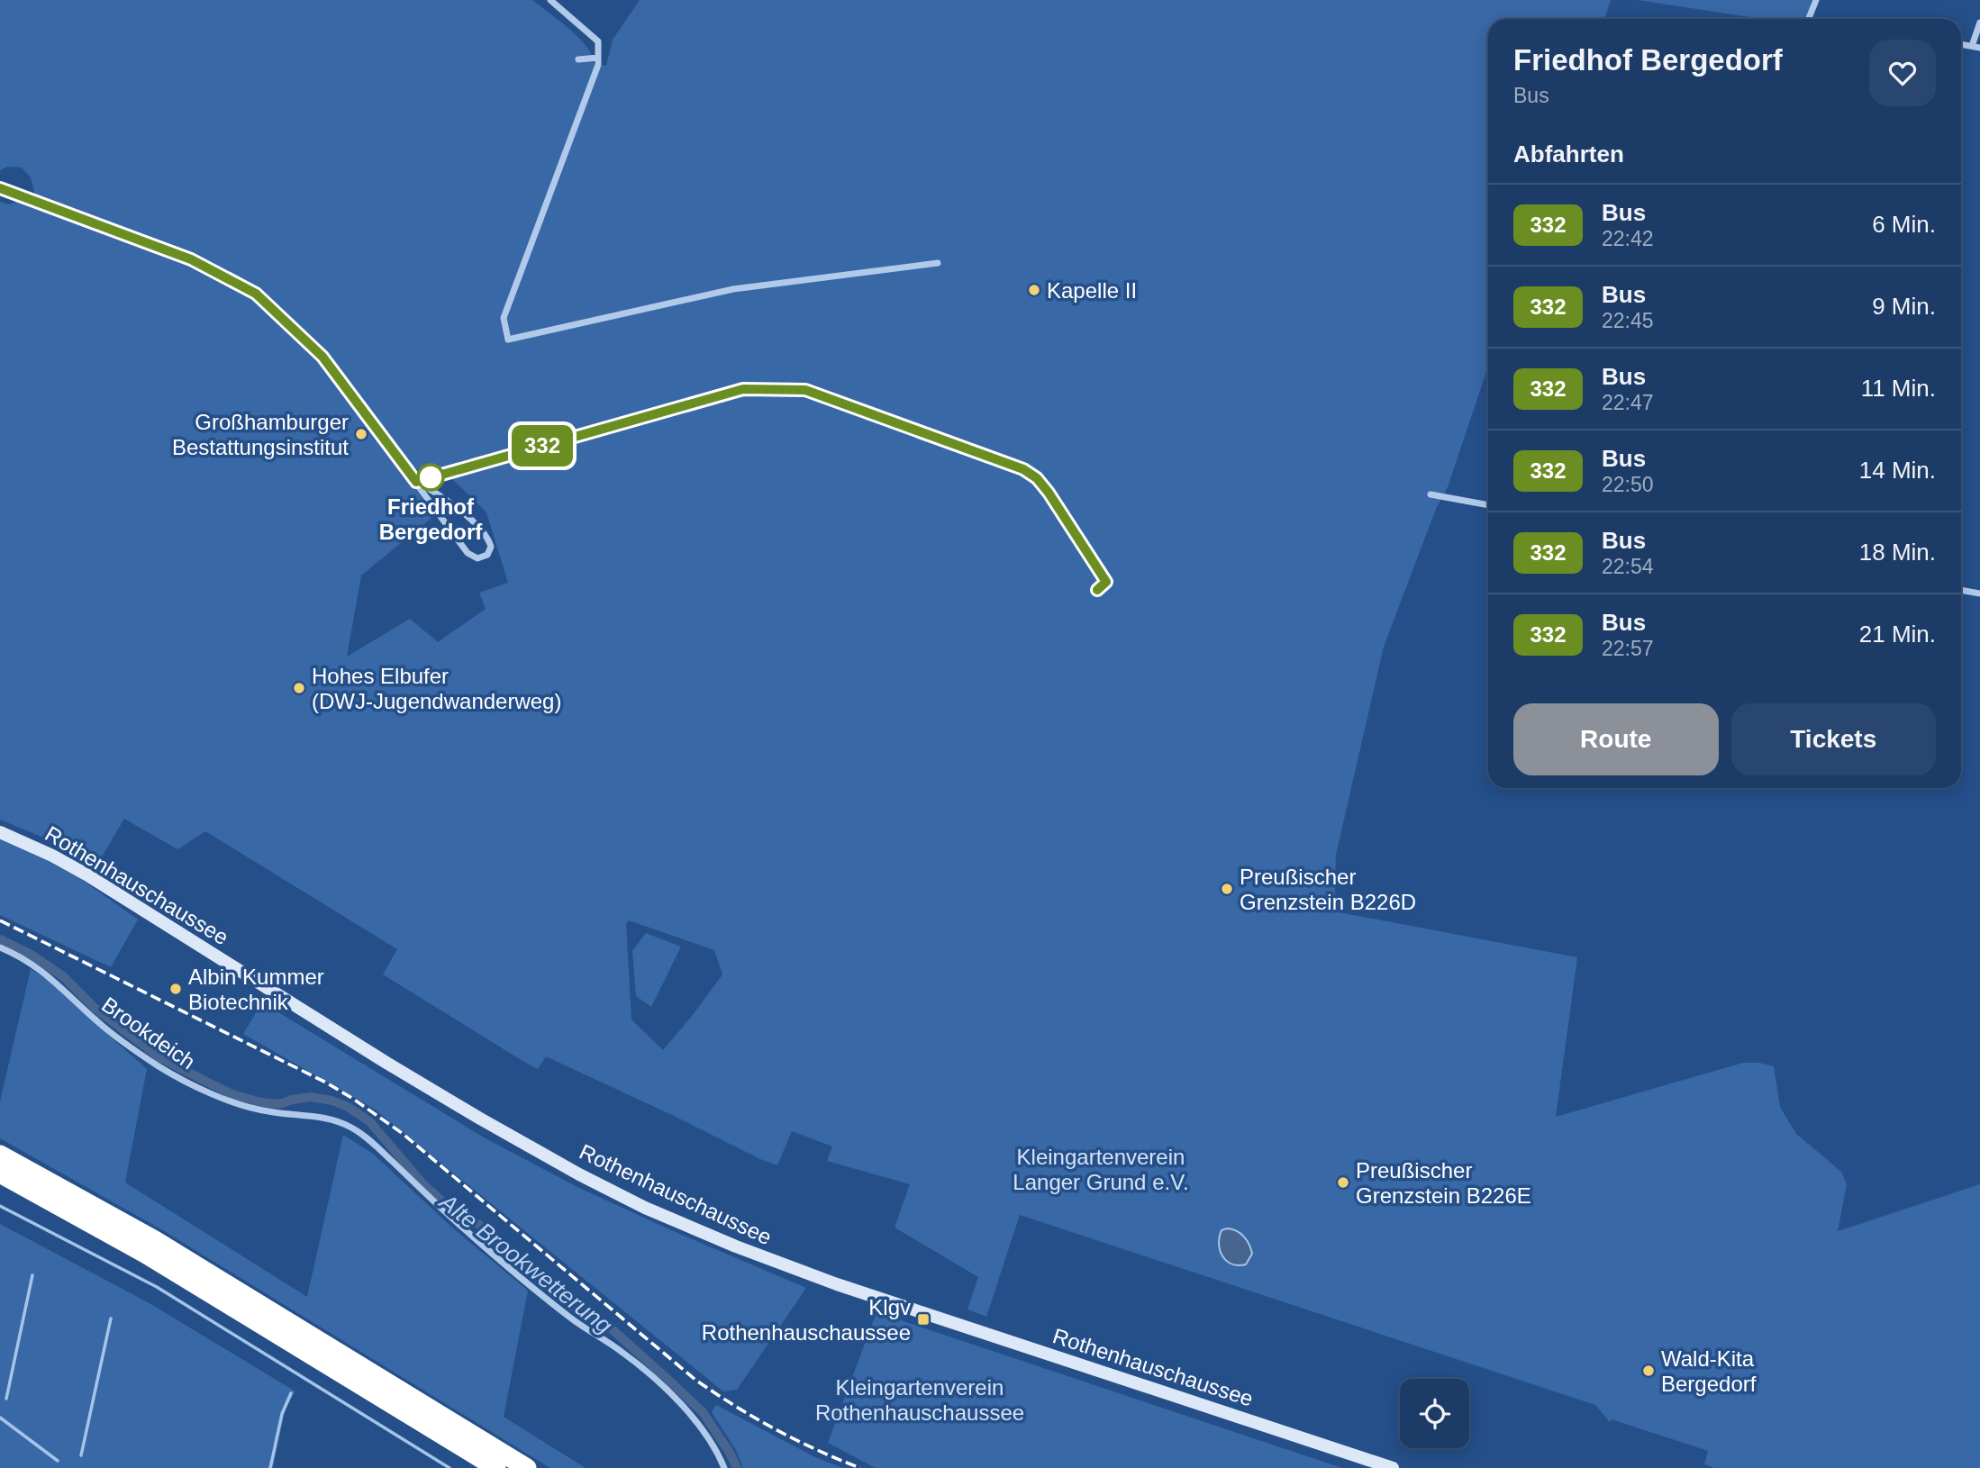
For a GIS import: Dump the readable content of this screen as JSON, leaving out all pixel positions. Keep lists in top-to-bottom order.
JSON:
{
  "streets": {
    "main road": ["Rothenhauschaussee"],
    "street": ["Brookdeich"]
  },
  "water": ["Alte Brookwetterung"],
  "parks": ["Kleingartenverein Langer Grund e.V.", "Kleingartenverein Rothenhauschaussee"],
  "places": {
    "other": [
      "Kapelle II",
      "Großhamburger Bestattungsinstitut",
      "Friedhof Bergedorf",
      "Hohes Elbufer (DWJ-Jugendwanderweg)",
      "Preußischer Grenzstein B226D",
      "Albin Kummer Biotechnik",
      "Preußischer Grenzstein B226E",
      "Wald-Kita Bergedorf"
    ],
    "transit": ["Klgv Rothenhauschaussee"]
  },
  "lines": ["bus line 332"],
  "page": {
    "on_map": "332",
    "heading": [
      ["Friedhof Bergedorf", "Bus"],
      "Abfahrten"
    ],
    "list": [
      {
        "mark": "332",
        "name": "Bus",
        "note": "22:42",
        "value": "6 Min."
      },
      {
        "mark": "332",
        "name": "Bus",
        "note": "22:45",
        "value": "9 Min."
      },
      {
        "mark": "332",
        "name": "Bus",
        "note": "22:47",
        "value": "11 Min."
      },
      {
        "mark": "332",
        "name": "Bus",
        "note": "22:50",
        "value": "14 Min."
      },
      {
        "mark": "332",
        "name": "Bus",
        "note": "22:54",
        "value": "18 Min."
      },
      {
        "mark": "332",
        "name": "Bus",
        "note": "22:57",
        "value": "21 Min."
      }
    ],
    "buttons": ["Route", "Tickets"]
  }
}
